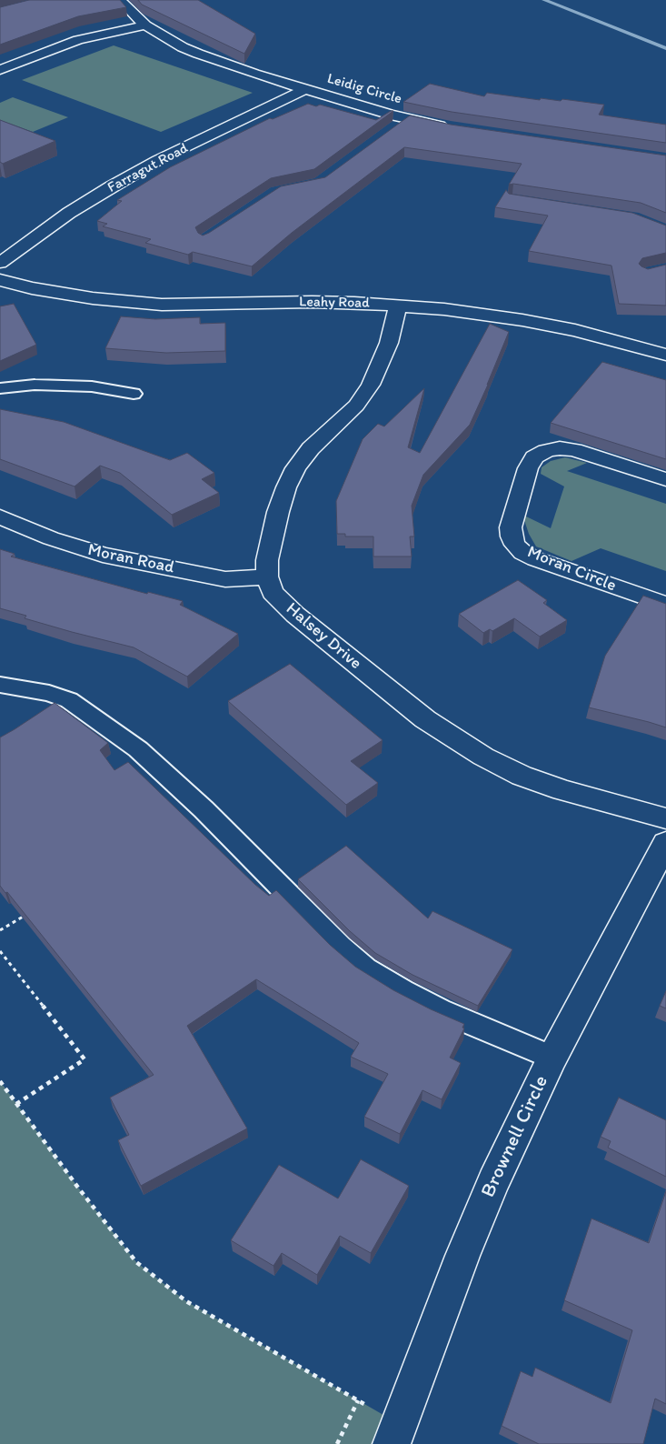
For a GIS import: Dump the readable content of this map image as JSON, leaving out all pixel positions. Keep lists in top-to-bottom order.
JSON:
{
  "streets": {
    "street": [
      "Leidig Circle",
      "Farragut Road",
      "Leahy Road",
      "Moran Road",
      "Moran Circle",
      "Halsey Drive",
      "Brownell Circle"
    ]
  },
  "crossings": [
    ["Leidig Circle", "Farragut Road"],
    ["Leahy Road", "Halsey Drive"],
    ["Moran Road", "Halsey Drive"]
  ]
}
